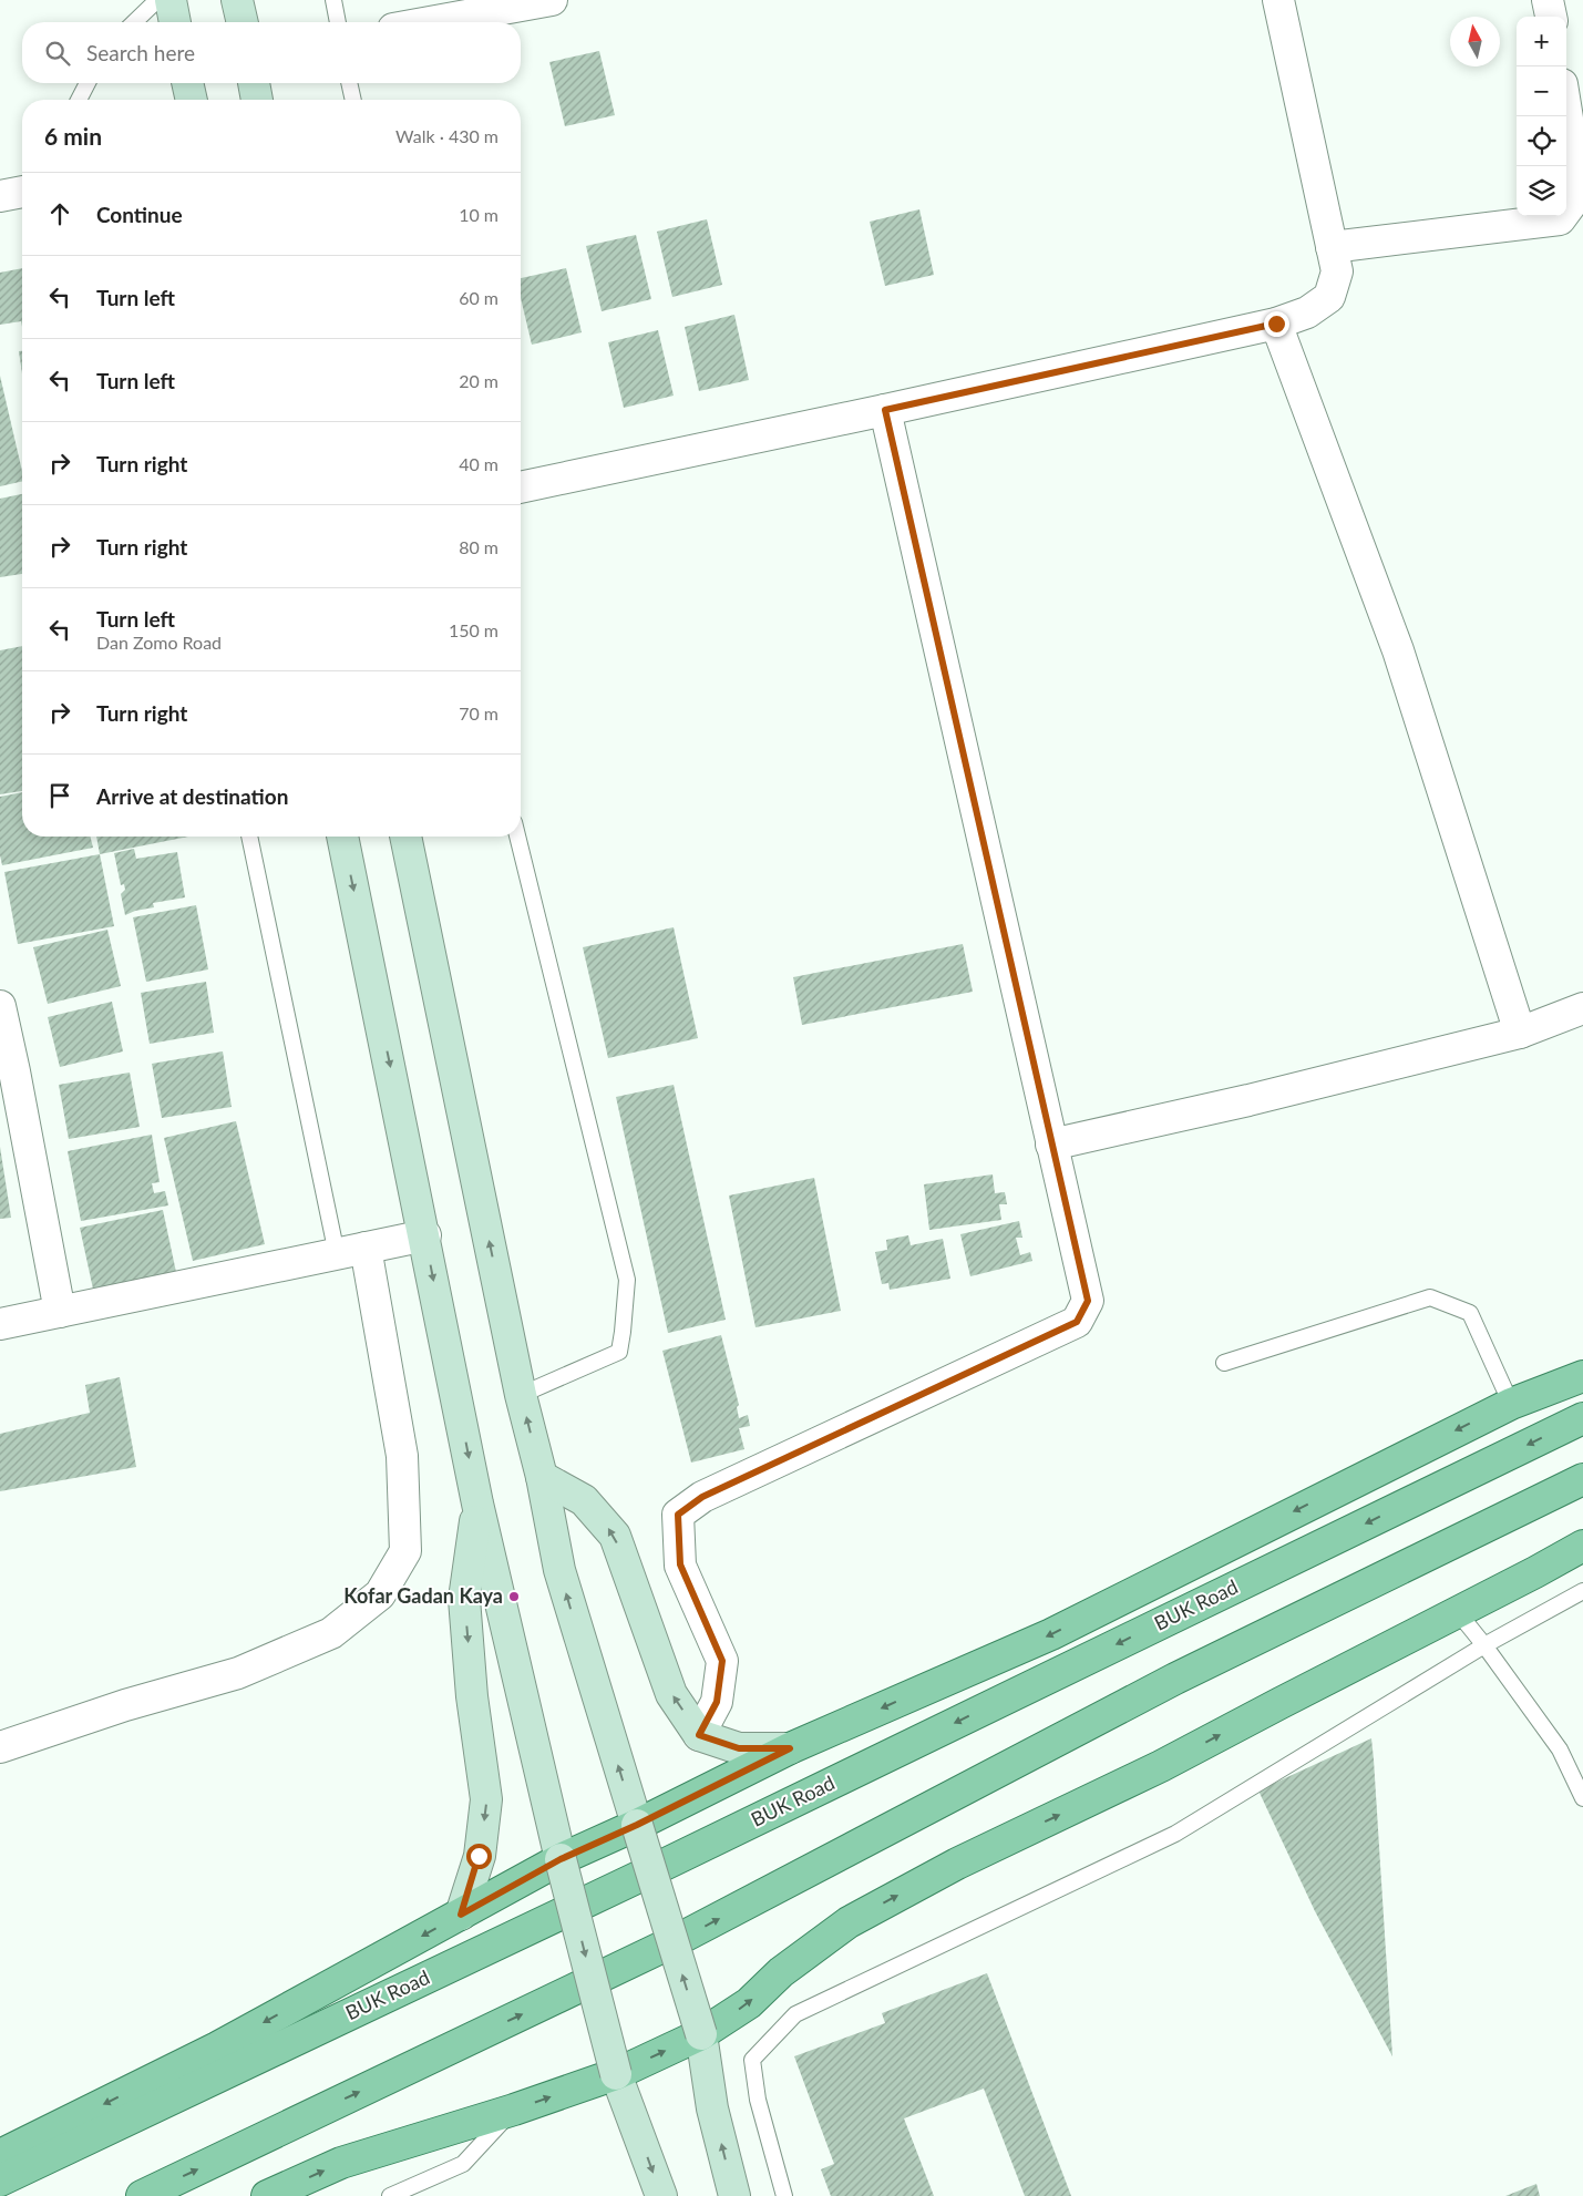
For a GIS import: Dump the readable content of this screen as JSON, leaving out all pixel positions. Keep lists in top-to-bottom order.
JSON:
{
  "streets": {
    "main road": ["BUK Road"]
  },
  "places": ["Kofar Gadan Kaya"],
  "north": "top",
  "page": {
    "map_buttons": ["+", "−"],
    "search": "Search here",
    "heading": ["6 min", "Walk · 430 m"],
    "list": [
      ["Continue", "10 m"],
      ["Turn left", "60 m"],
      ["Turn left", "20 m"],
      ["Turn right", "40 m"],
      ["Turn right", "80 m"],
      ["Turn left", "Dan Zomo Road", "150 m"],
      ["Turn right", "70 m"],
      "Arrive at destination"
    ]
  }
}
